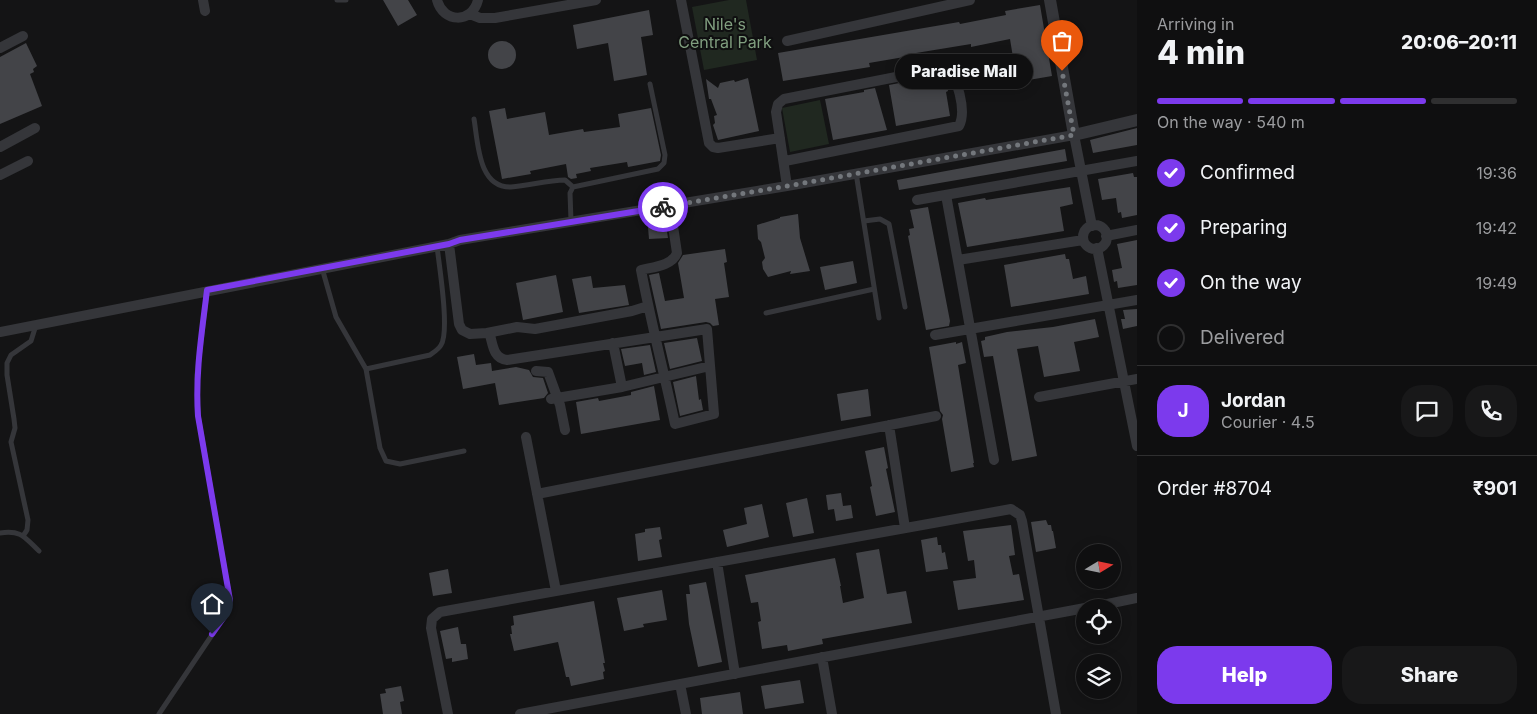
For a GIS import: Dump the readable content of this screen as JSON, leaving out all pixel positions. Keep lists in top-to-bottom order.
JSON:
{
  "parks": ["Nile's Central Park"],
  "places": ["Paradise Mall"],
  "north": "right",
  "page": {
    "heading": ["4 min", "Arriving in", "20:06–20:11"],
    "panel": [
      "Jordan",
      "Courier · 4.5",
      "Order #8704",
      "₹901"
    ],
    "bubble": "Paradise Mall",
    "bar": "On the way · 540 m",
    "list": [
      ["Confirmed", "19:36"],
      ["Preparing", "19:42"],
      ["On the way", "19:49"],
      "Delivered"
    ],
    "round": "J",
    "buttons": ["Help", "Share"]
  }
}
